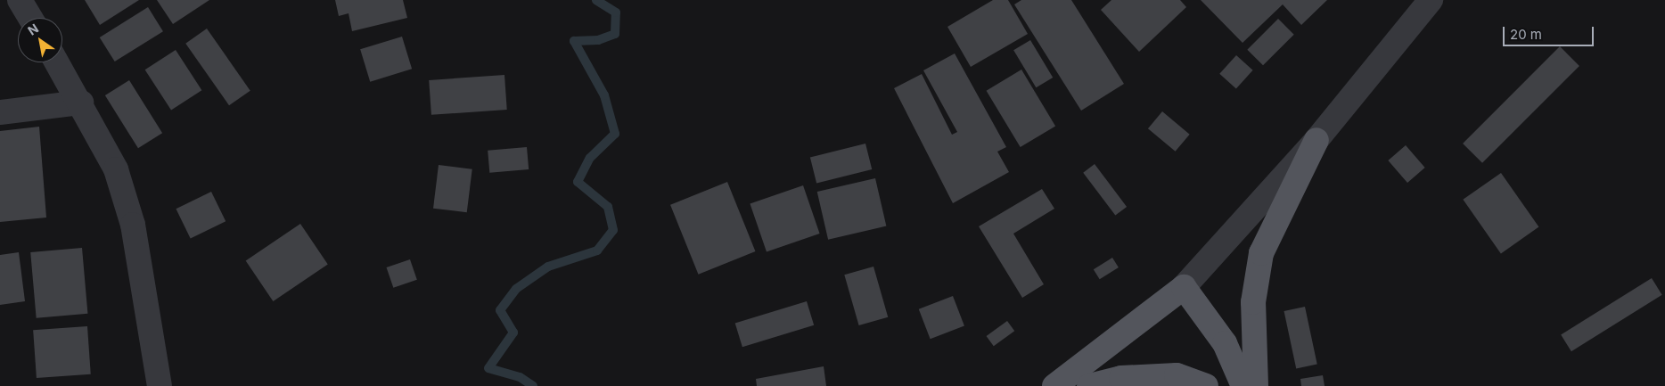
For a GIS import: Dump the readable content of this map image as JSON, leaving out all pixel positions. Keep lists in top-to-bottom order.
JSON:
{
  "scale_bar": "20 m",
  "north": "top left"
}
